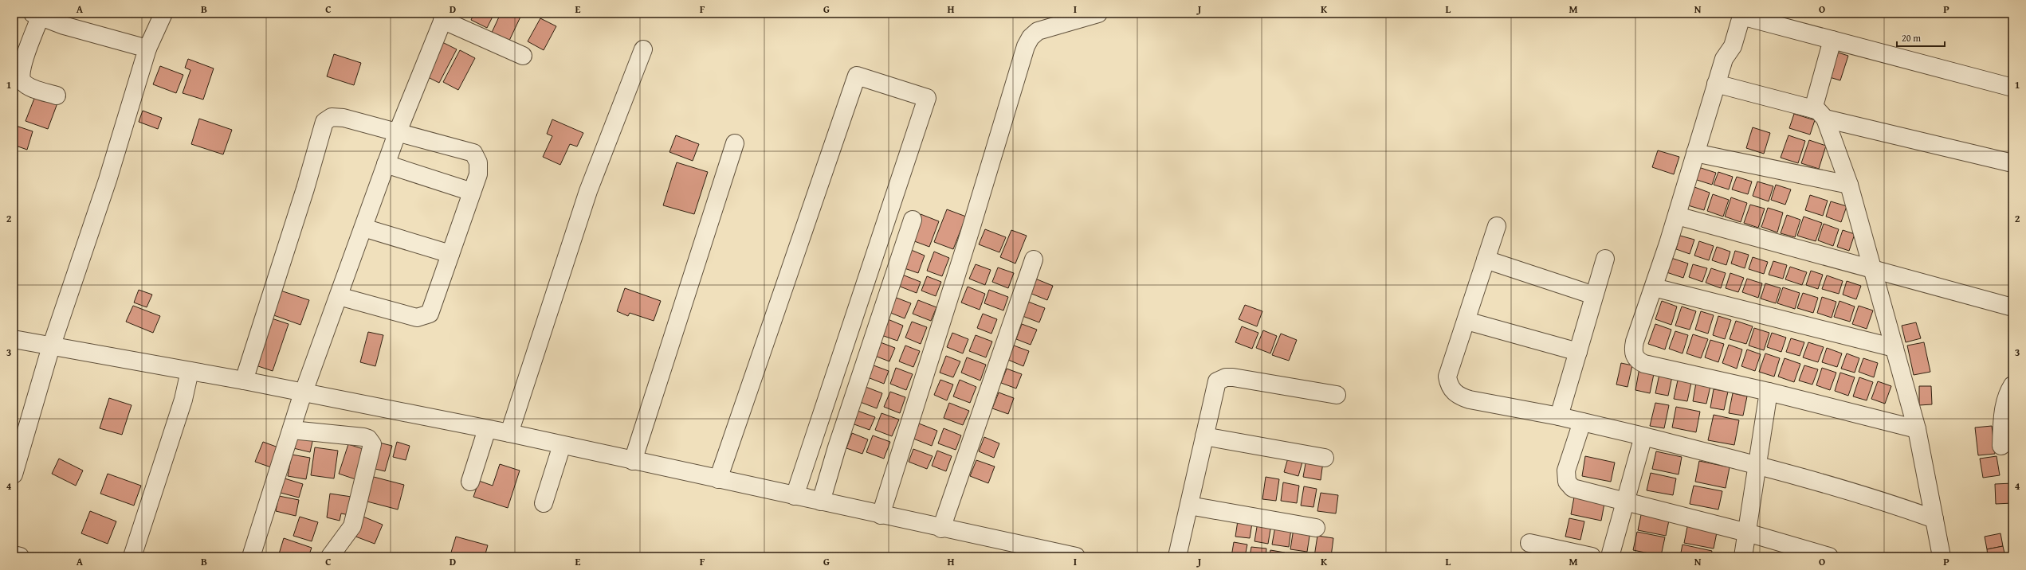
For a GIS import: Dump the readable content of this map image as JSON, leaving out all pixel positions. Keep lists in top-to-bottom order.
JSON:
{
  "scale_bar": "20 m",
  "grid": {
    "columns": [
      "A",
      "B",
      "C",
      "D",
      "E",
      "F",
      "G",
      "H",
      "I",
      "J",
      "K",
      "L",
      "M",
      "N",
      "O",
      "P"
    ],
    "rows": [
      "1",
      "2",
      "3",
      "4"
    ]
  }
}
